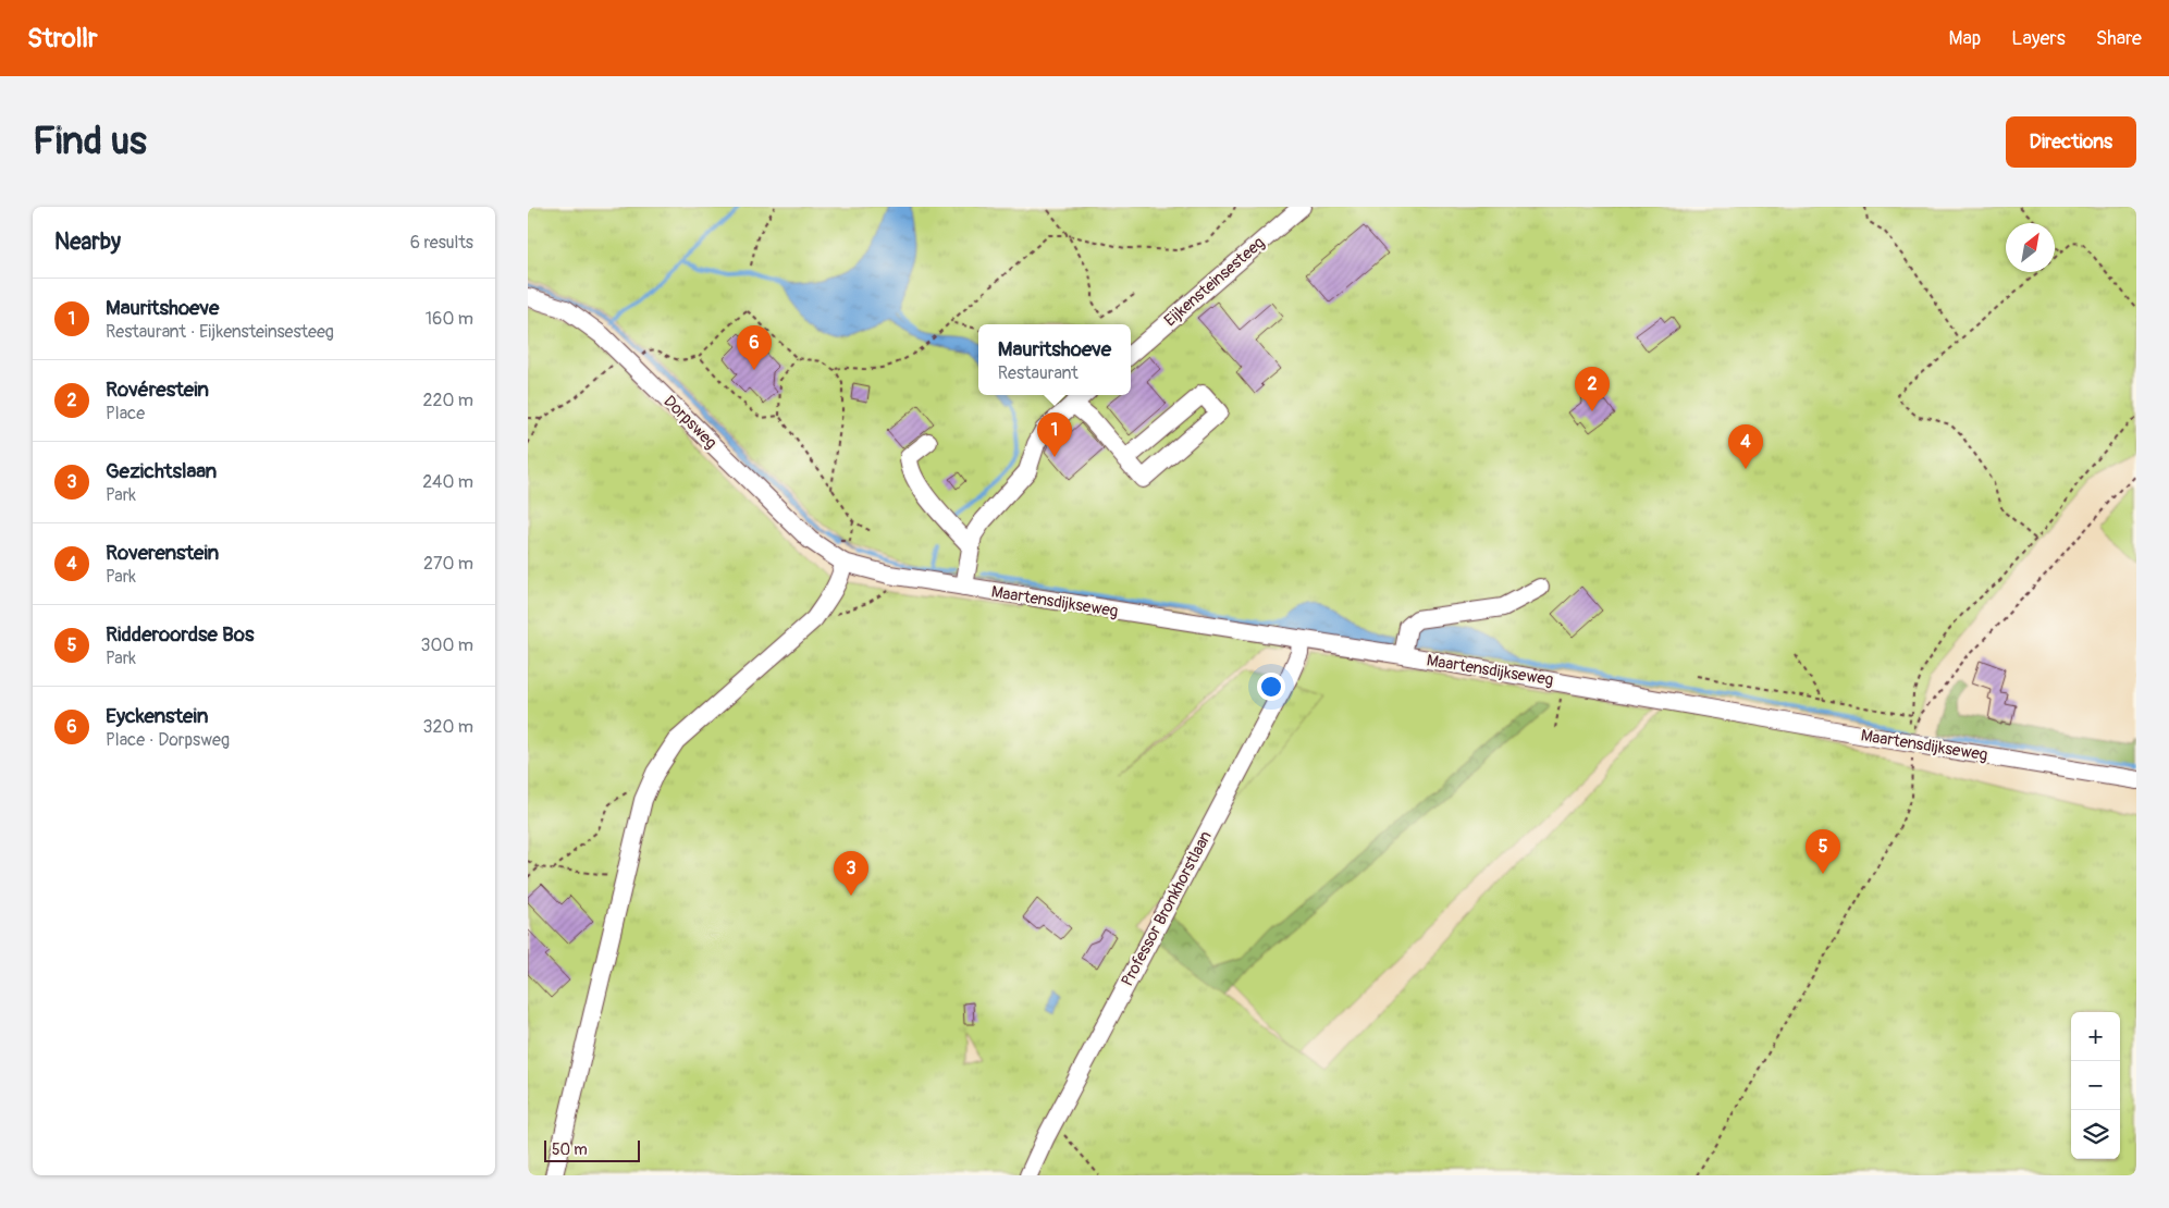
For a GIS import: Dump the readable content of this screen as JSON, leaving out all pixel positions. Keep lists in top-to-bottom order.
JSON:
{
  "streets": {
    "street": [
      "Eijkensteinsesteeg",
      "Dorpsweg",
      "Maartensdijkseweg",
      "Professor Bronkhorstlaan"
    ]
  },
  "crossings": [
    ["Dorpsweg", "Maartensdijkseweg"],
    ["Maartensdijkseweg", "Professor Bronkhorstlaan"]
  ],
  "scale_bar": "50 m",
  "north": "top right",
  "page": {
    "header": "Strollr",
    "nav": ["Map", "Layers", "Share"],
    "buttons": "Directions",
    "title": "Find us",
    "heading": ["Nearby", "6 results"],
    "list": [
      {
        "mark": "1",
        "name": "Mauritshoeve",
        "note": "Restaurant · Eijkensteinsesteeg",
        "value": "160 m"
      },
      {
        "mark": "2",
        "name": "Rovérestein",
        "note": "Place",
        "value": "220 m"
      },
      {
        "mark": "3",
        "name": "Gezichtslaan",
        "note": "Park",
        "value": "240 m"
      },
      {
        "mark": "4",
        "name": "Roverenstein",
        "note": "Park",
        "value": "270 m"
      },
      {
        "mark": "5",
        "name": "Ridderoordse Bos",
        "note": "Park",
        "value": "300 m"
      },
      {
        "mark": "6",
        "name": "Eyckenstein",
        "note": "Place · Dorpsweg",
        "value": "320 m"
      }
    ],
    "popup": ["Mauritshoeve", "Restaurant"],
    "pins": [
      "6",
      "2",
      "1",
      "4",
      "5",
      "3"
    ],
    "map_buttons": ["+", "−"],
    "scale": "50 m"
  }
}
